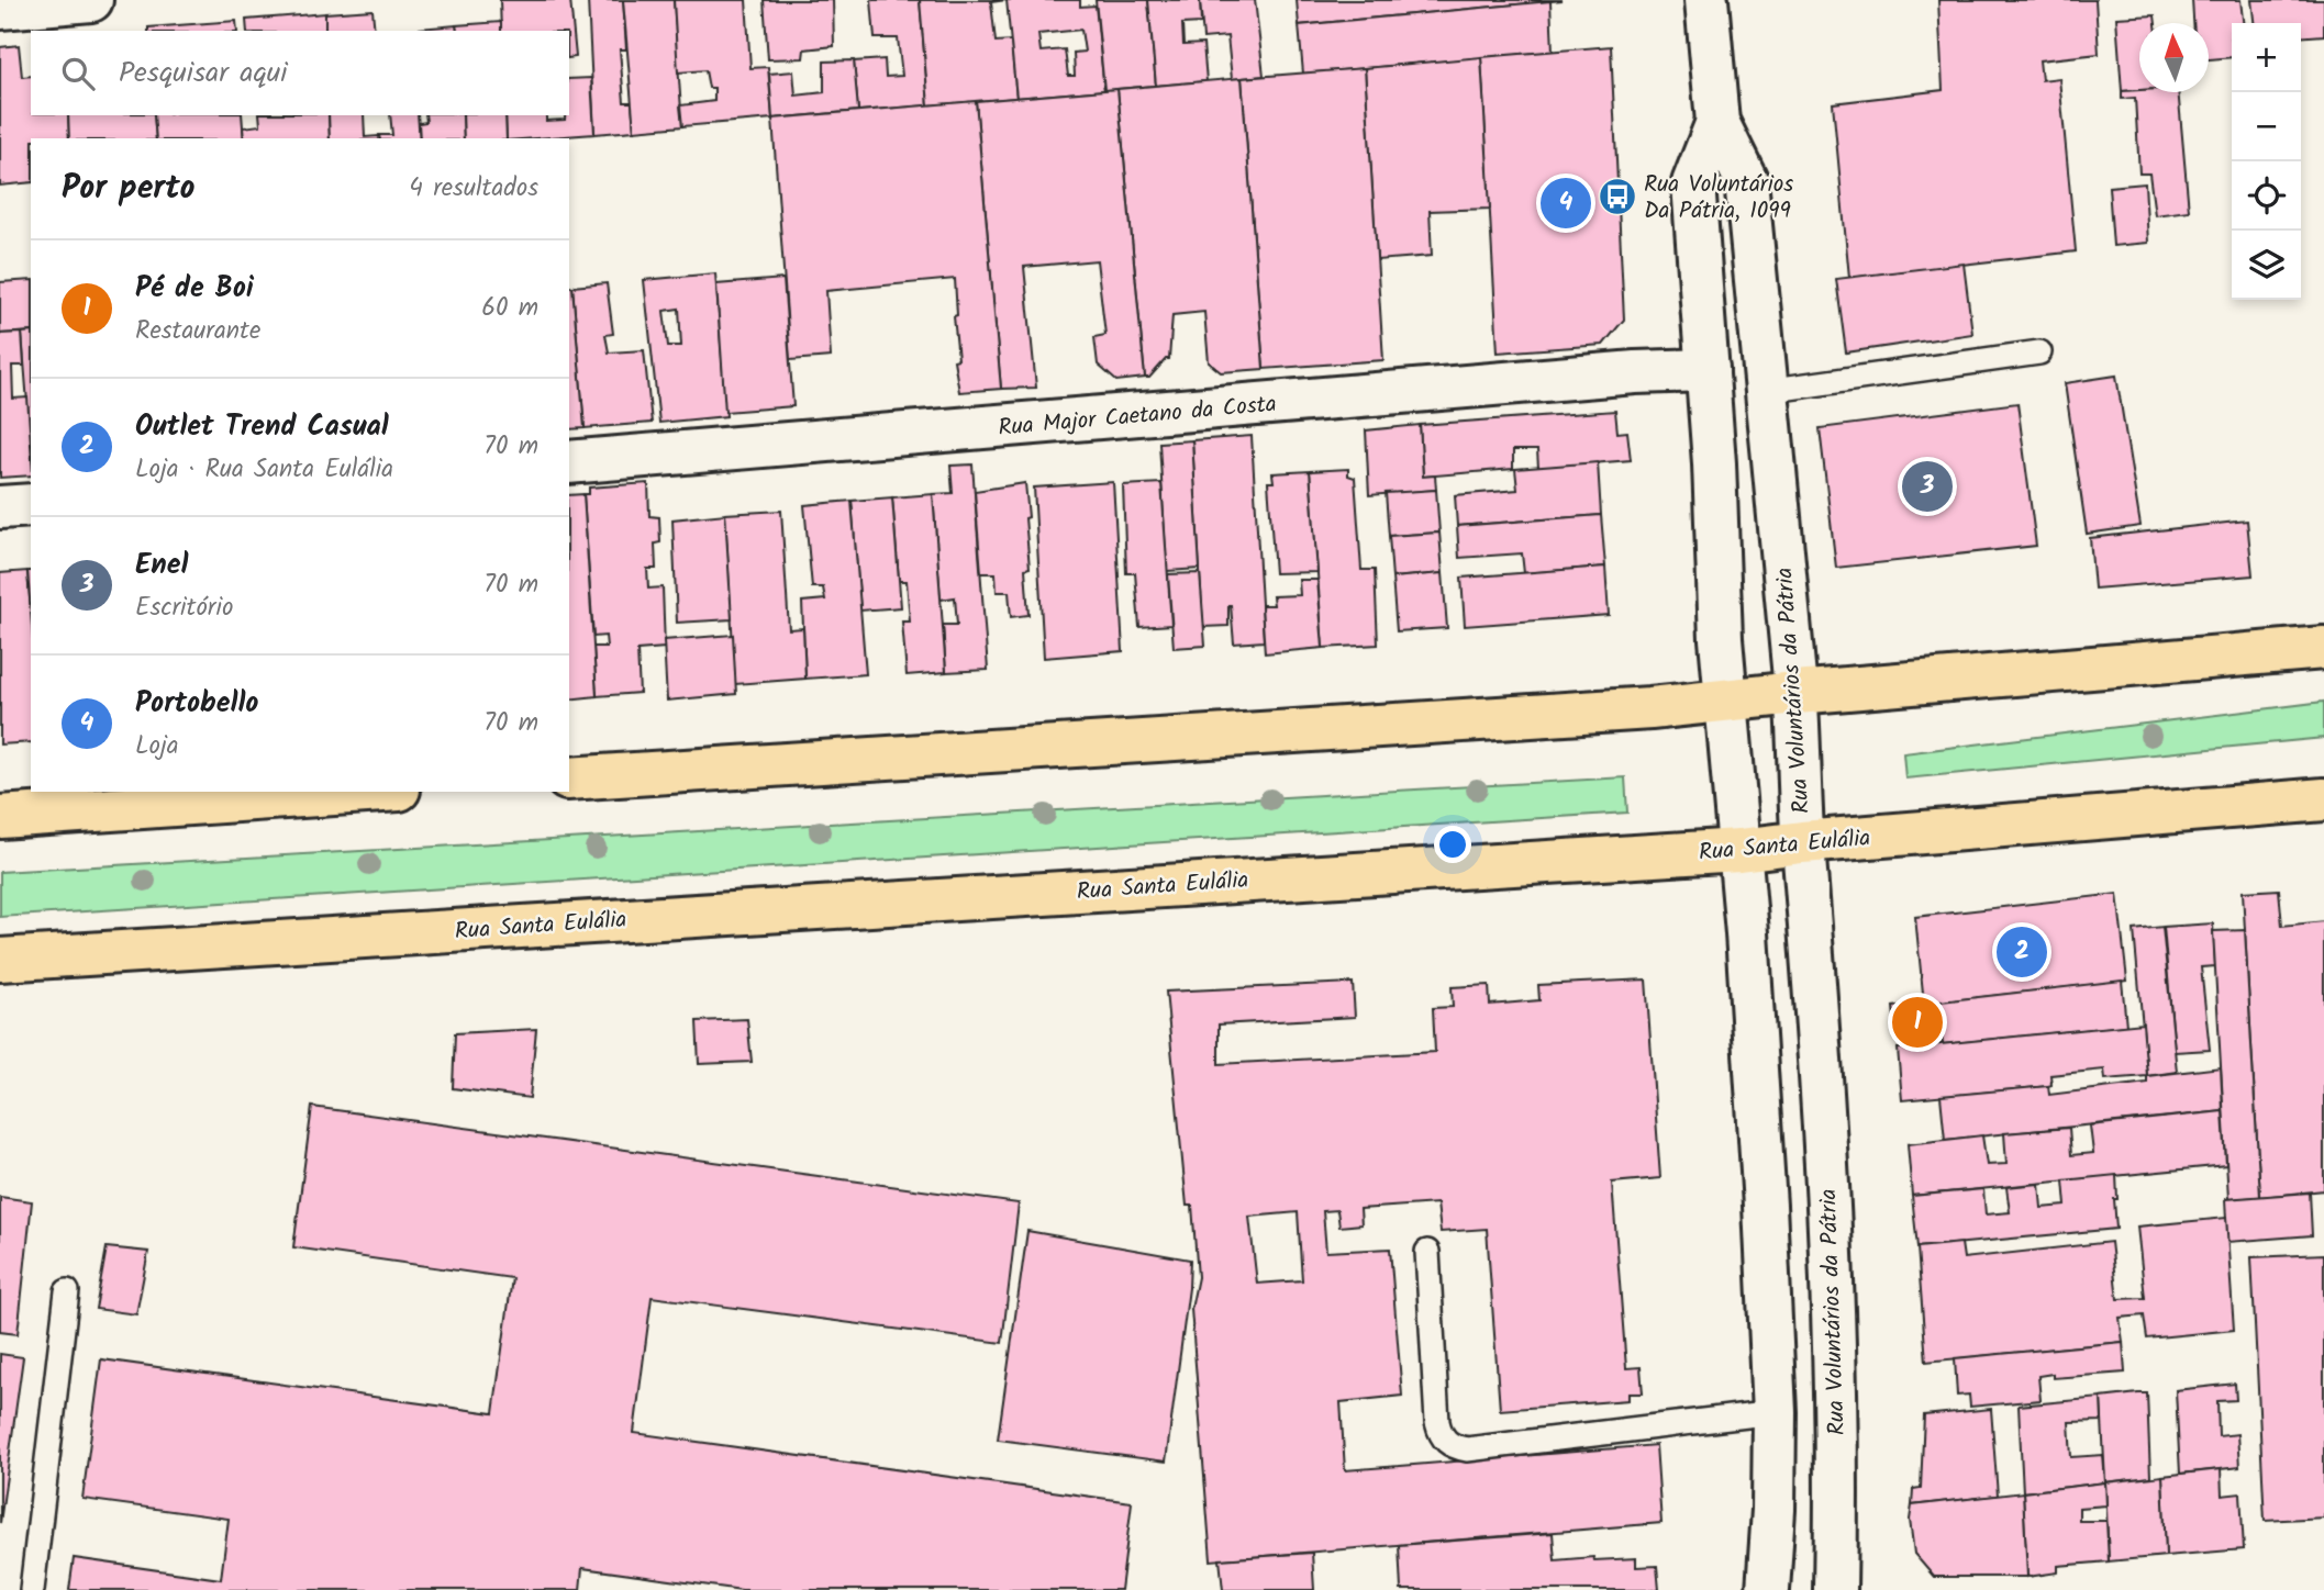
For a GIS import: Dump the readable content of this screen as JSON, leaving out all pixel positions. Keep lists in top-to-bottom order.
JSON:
{
  "streets": {
    "main road": ["Rua Major Caetano da Costa", "Rua Voluntários da Pátria", "Rua Santa Eulália"]
  },
  "crossings": [
    ["Rua Major Caetano da Costa", "Rua Voluntários da Pátria"],
    ["Rua Voluntários da Pátria", "Rua Santa Eulália"]
  ],
  "places": {
    "bus stop": ["Rua Voluntários Da Pátria, 1099"]
  },
  "north": "top",
  "page": {
    "map_buttons": ["+", "−"],
    "search": "Pesquisar aqui",
    "heading": ["Por perto", "4 resultados"],
    "pins": [
      "4",
      "3",
      "2",
      "1"
    ],
    "list": [
      {
        "mark": "1",
        "name": "Pé de Boi",
        "note": "Restaurante",
        "value": "60 m"
      },
      {
        "mark": "2",
        "name": "Outlet Trend Casual",
        "note": "Loja · Rua Santa Eulália",
        "value": "70 m"
      },
      {
        "mark": "3",
        "name": "Enel",
        "note": "Escritório",
        "value": "70 m"
      },
      {
        "mark": "4",
        "name": "Portobello",
        "note": "Loja",
        "value": "70 m"
      }
    ]
  }
}
